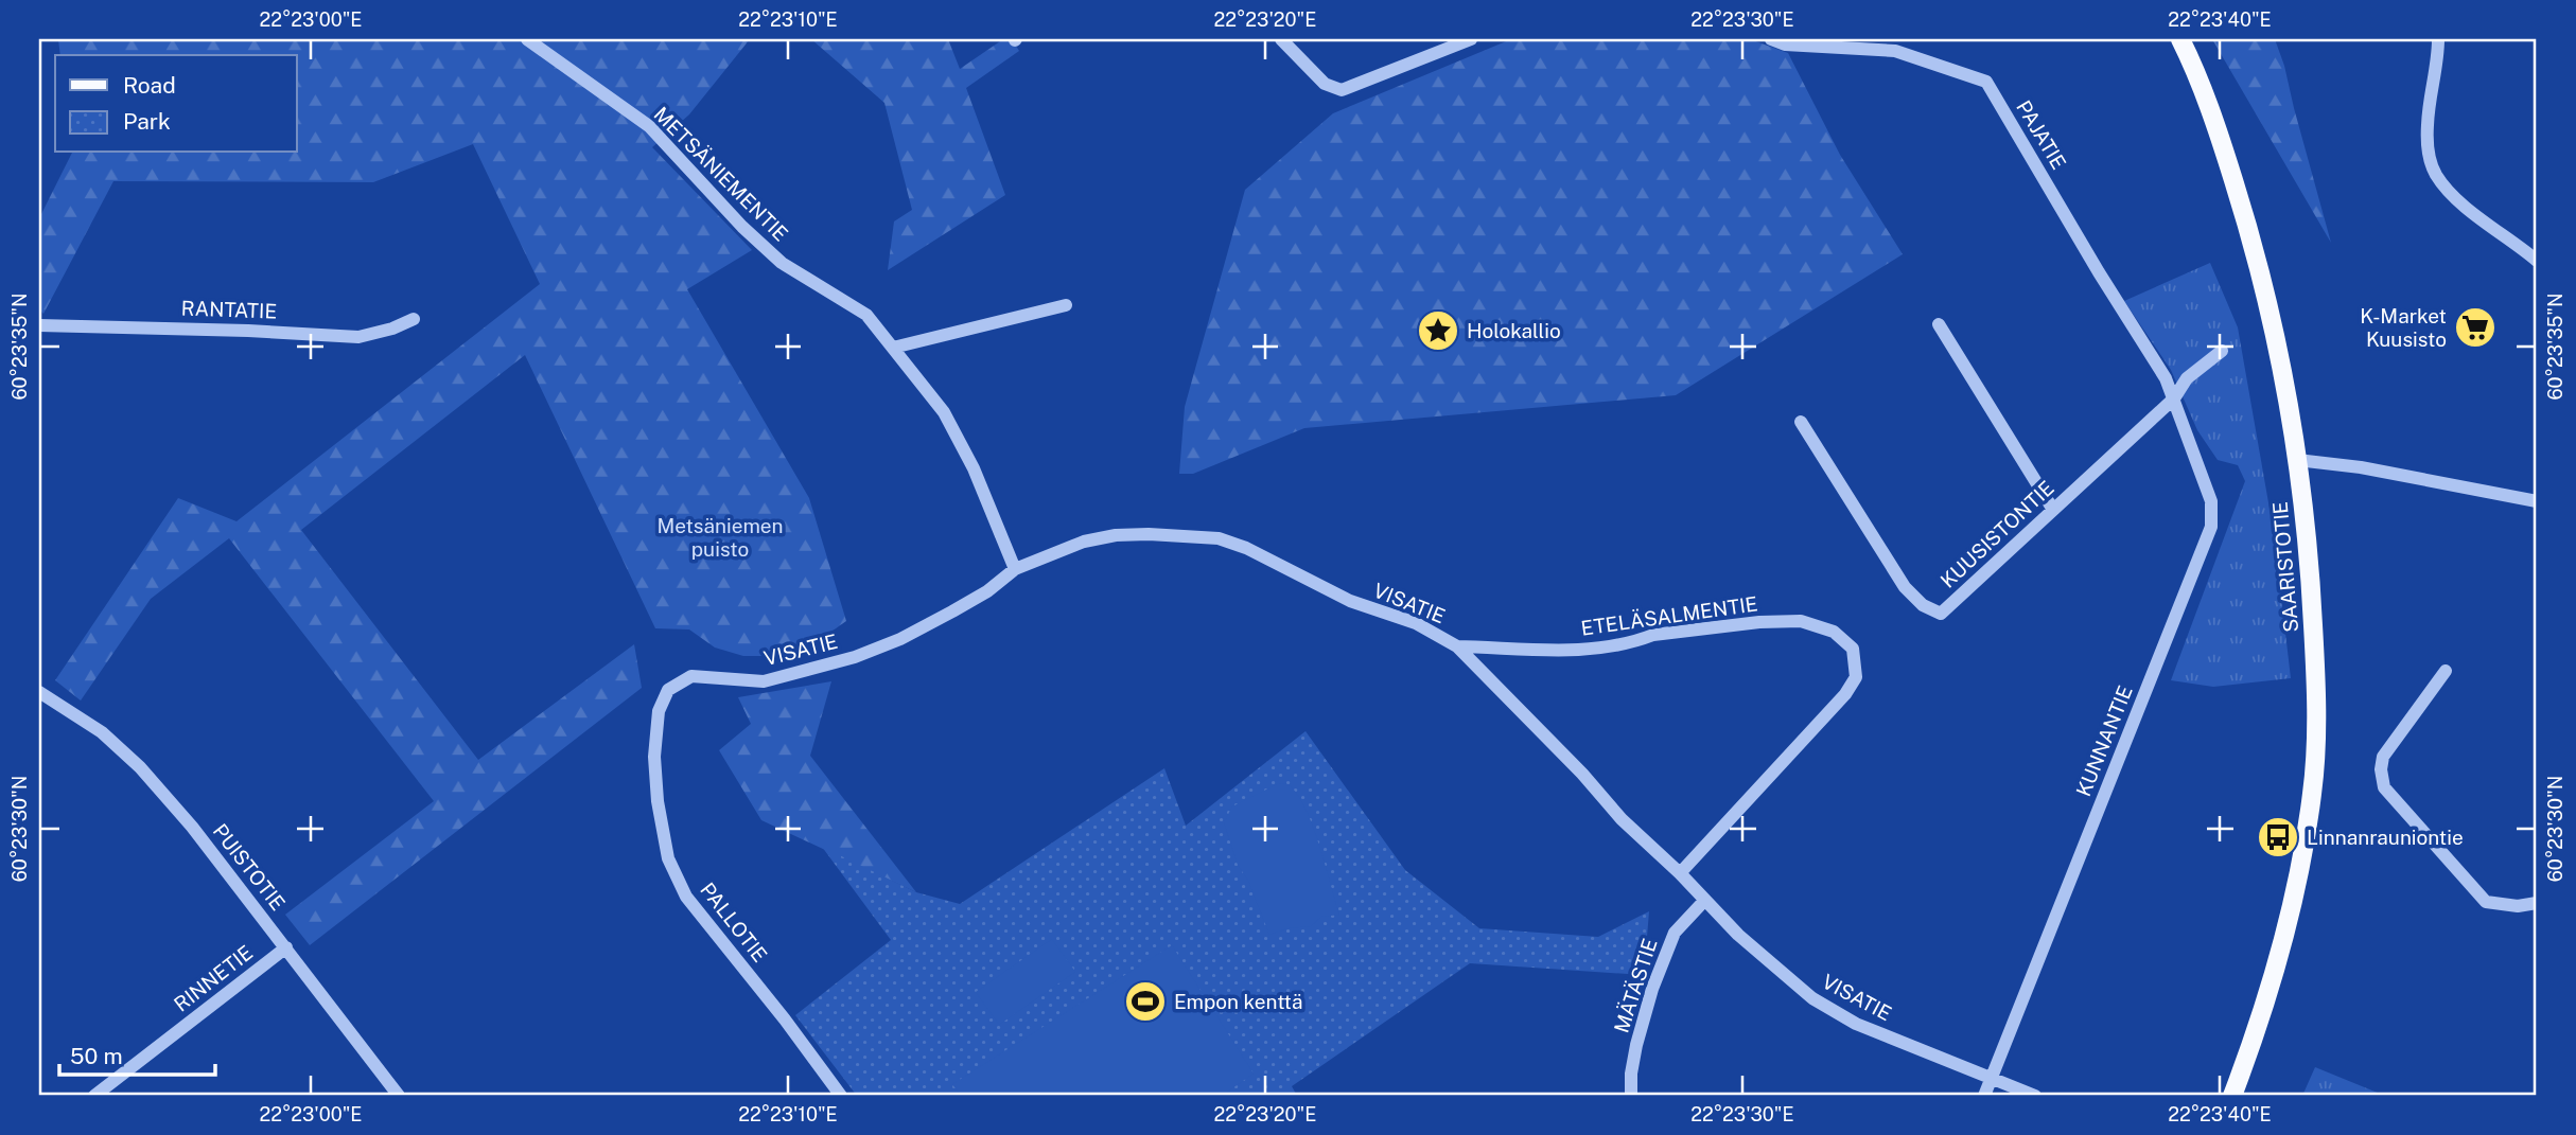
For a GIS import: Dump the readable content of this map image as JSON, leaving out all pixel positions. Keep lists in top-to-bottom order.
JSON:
{
  "streets": {
    "main road": ["SAARISTOTIE"],
    "street": [
      "PAJATIE",
      "METSÄNIEMENTIE",
      "RANTATIE",
      "KUUSISTONTIE",
      "VISATIE",
      "ETELÄSALMENTIE",
      "KUNNANTIE",
      "PUISTOTIE",
      "PALLOTIE",
      "RINNETIE",
      "MÄTÄSTIE"
    ]
  },
  "crossings": [
    ["PAJATIE", "KUUSISTONTIE"],
    ["PAJATIE", "KUNNANTIE"],
    ["METSÄNIEMENTIE", "VISATIE"],
    ["KUUSISTONTIE", "KUNNANTIE"],
    ["VISATIE", "ETELÄSALMENTIE"],
    ["VISATIE", "KUNNANTIE"],
    ["VISATIE", "PALLOTIE"],
    ["VISATIE", "MÄTÄSTIE"],
    ["PUISTOTIE", "RINNETIE"]
  ],
  "parks": ["Metsäniemen puisto"],
  "places": {
    "supermarket": ["K-Market Kuusisto"],
    "place": ["Holokallio"],
    "bus stop": ["Linnanrauniontie"],
    "sports": ["Empon kenttä"]
  },
  "legend": ["Road", "Park"],
  "scale_bar": "50 m",
  "coordinates": [
    "22°23'00\"E",
    "22°23'10\"E",
    "22°23'20\"E",
    "22°23'30\"E",
    "22°23'40\"E",
    "60°23'35\"N",
    "60°23'30\"N"
  ]
}
